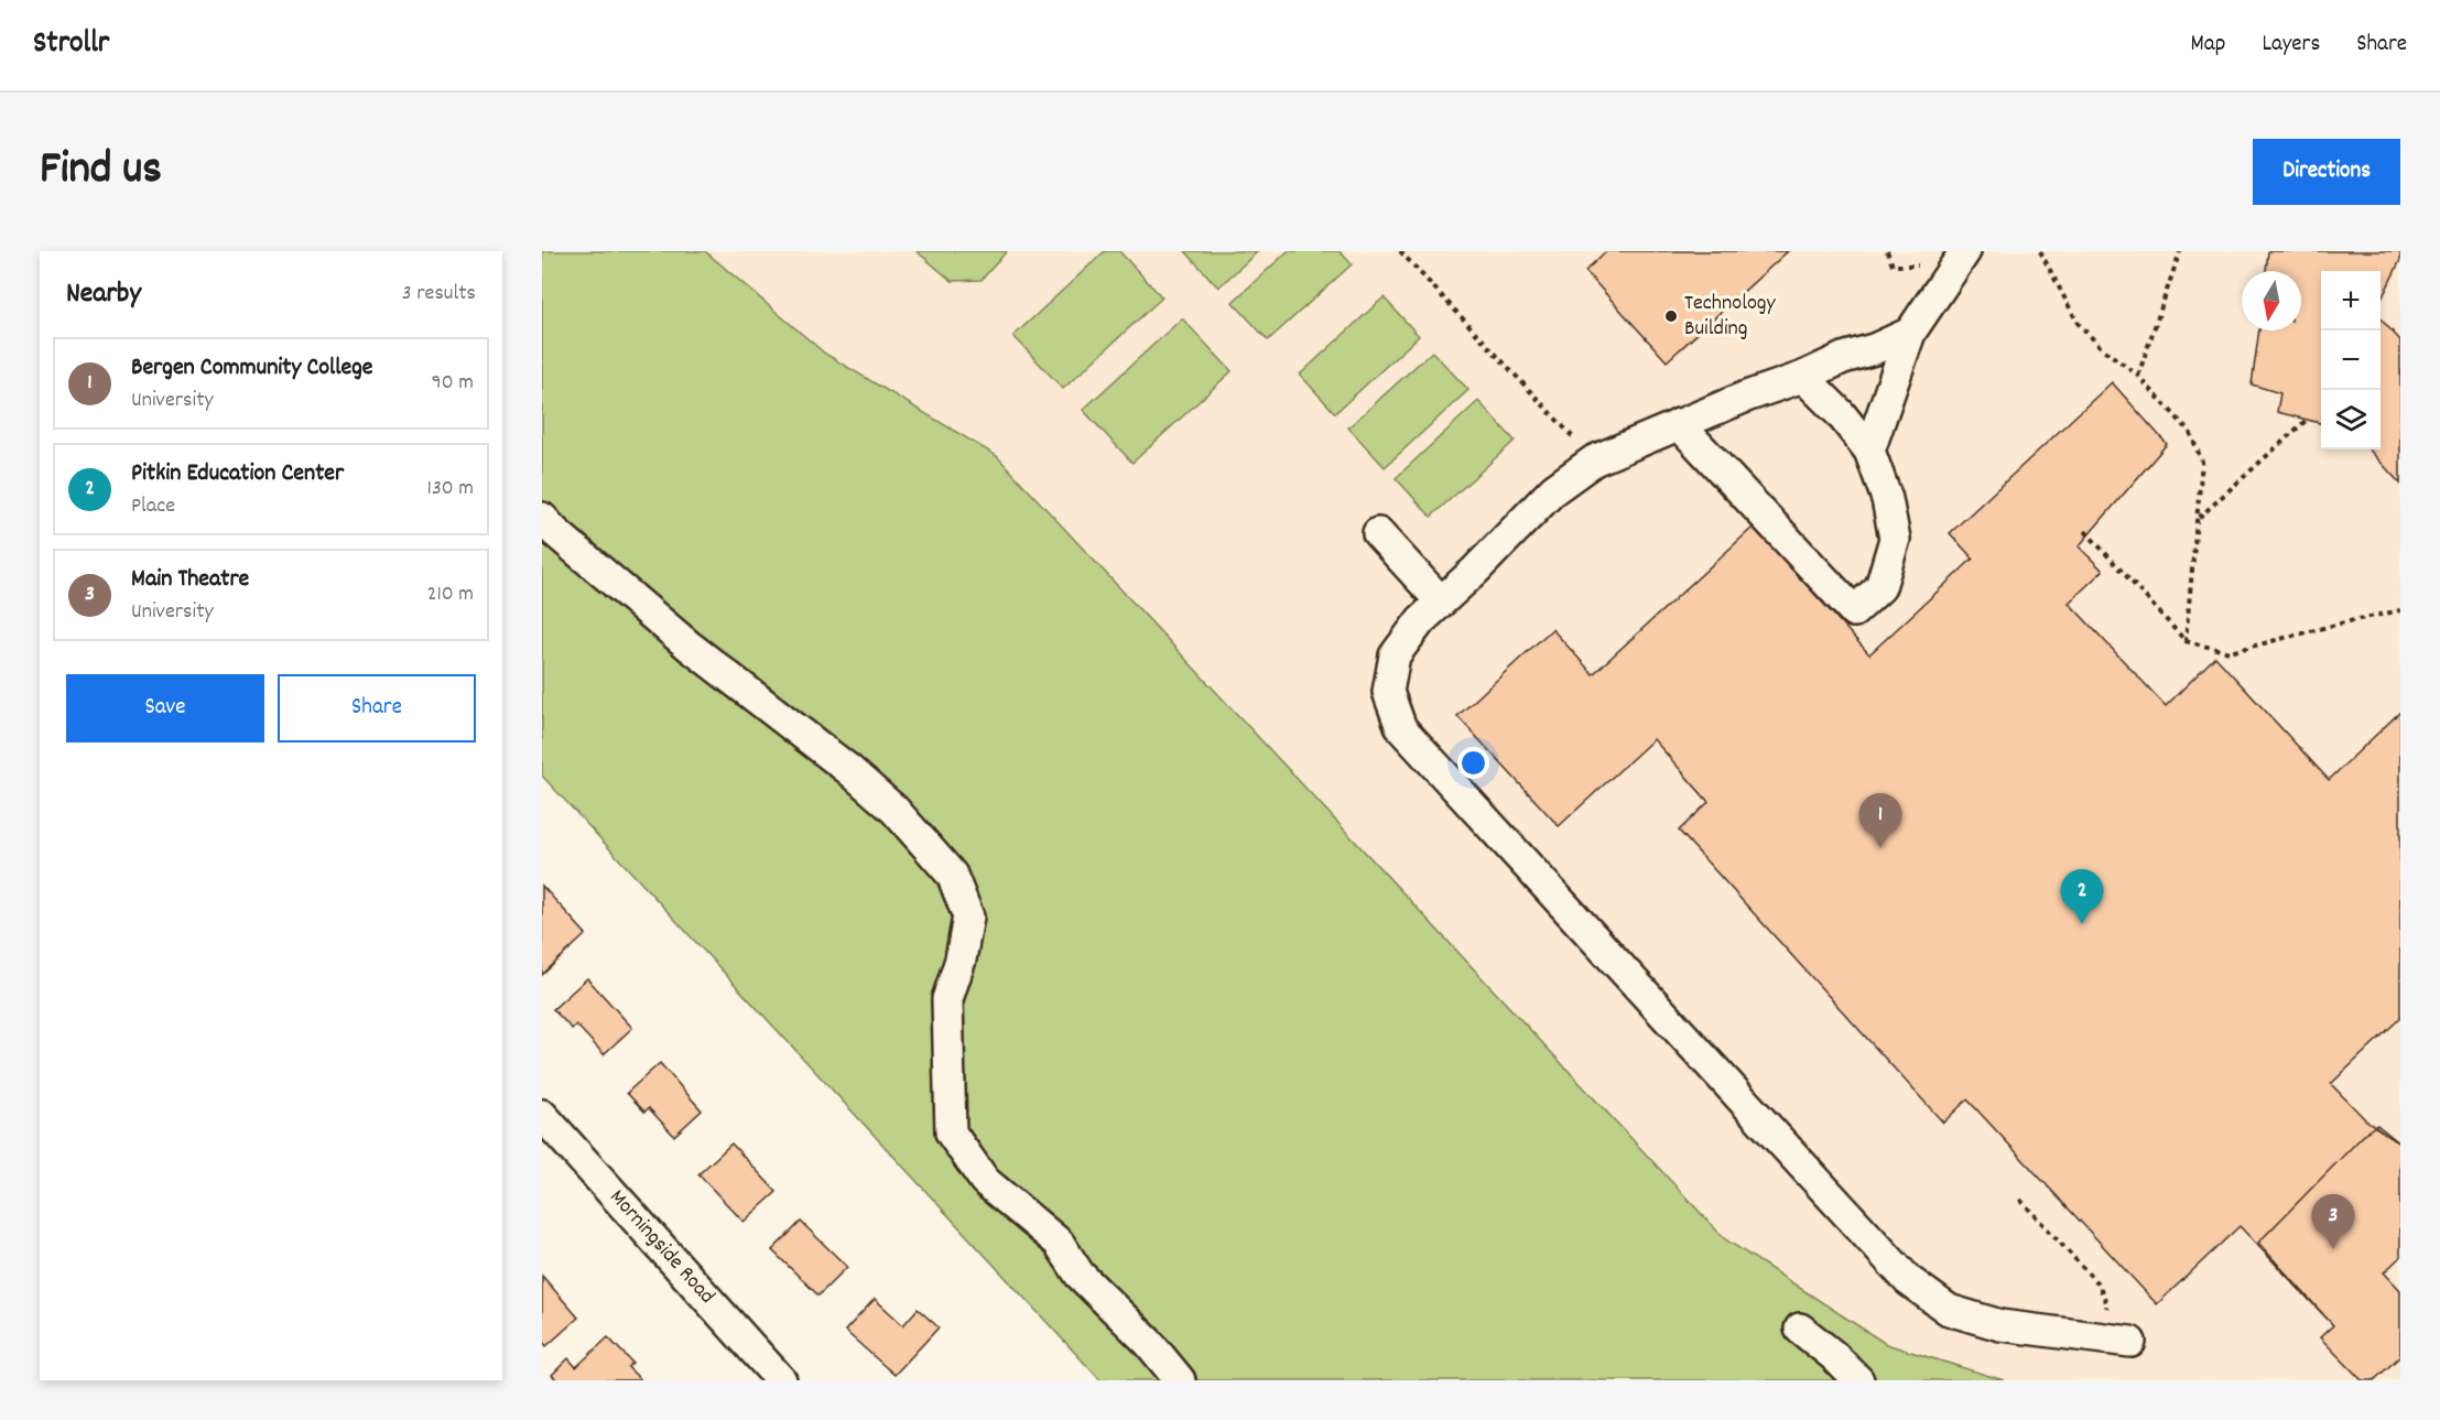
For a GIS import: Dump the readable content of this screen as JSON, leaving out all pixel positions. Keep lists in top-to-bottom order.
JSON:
{
  "streets": {
    "street": ["Morningside Road"]
  },
  "places": ["Technology Building"],
  "north": "bottom",
  "page": {
    "header": "Strollr",
    "nav": ["Map", "Layers", "Share"],
    "title": "Find us",
    "buttons": [
      "Directions",
      ["Save", "Share"]
    ],
    "heading": ["Nearby", "3 results"],
    "map_buttons": ["+", "−"],
    "list": [
      {
        "mark": "1",
        "name": "Bergen Community College",
        "note": "University",
        "value": "90 m"
      },
      {
        "mark": "2",
        "name": "Pitkin Education Center",
        "note": "Place",
        "value": "130 m"
      },
      {
        "mark": "3",
        "name": "Main Theatre",
        "note": "University",
        "value": "210 m"
      }
    ],
    "pins": ["1", "2", "3"]
  }
}
